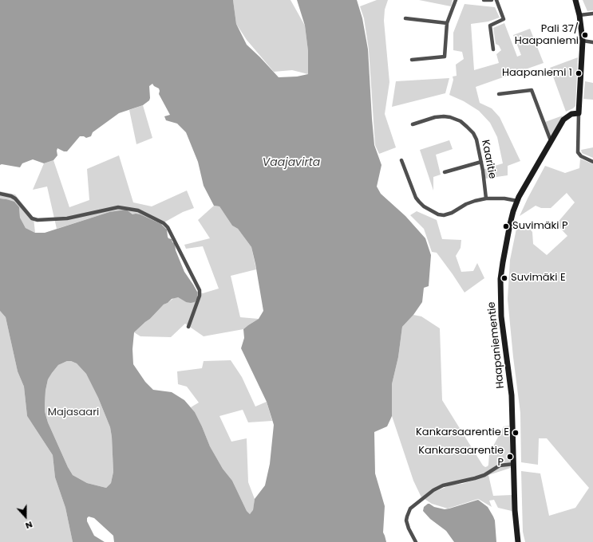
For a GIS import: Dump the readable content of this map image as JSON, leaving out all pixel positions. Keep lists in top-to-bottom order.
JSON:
{
  "streets": {
    "street": ["Kaaritie", "Haapaniementie"]
  },
  "water": ["Vaajavirta"],
  "parks": ["Majasaari"],
  "places": [
    "Pali 37/ Haapaniemi",
    "Haapaniemi 1",
    "Suvimäki P",
    "Suvimäki E",
    "Kankarsaarentie E",
    "Kankarsaarentie P"
  ],
  "north": "bottom"
}
